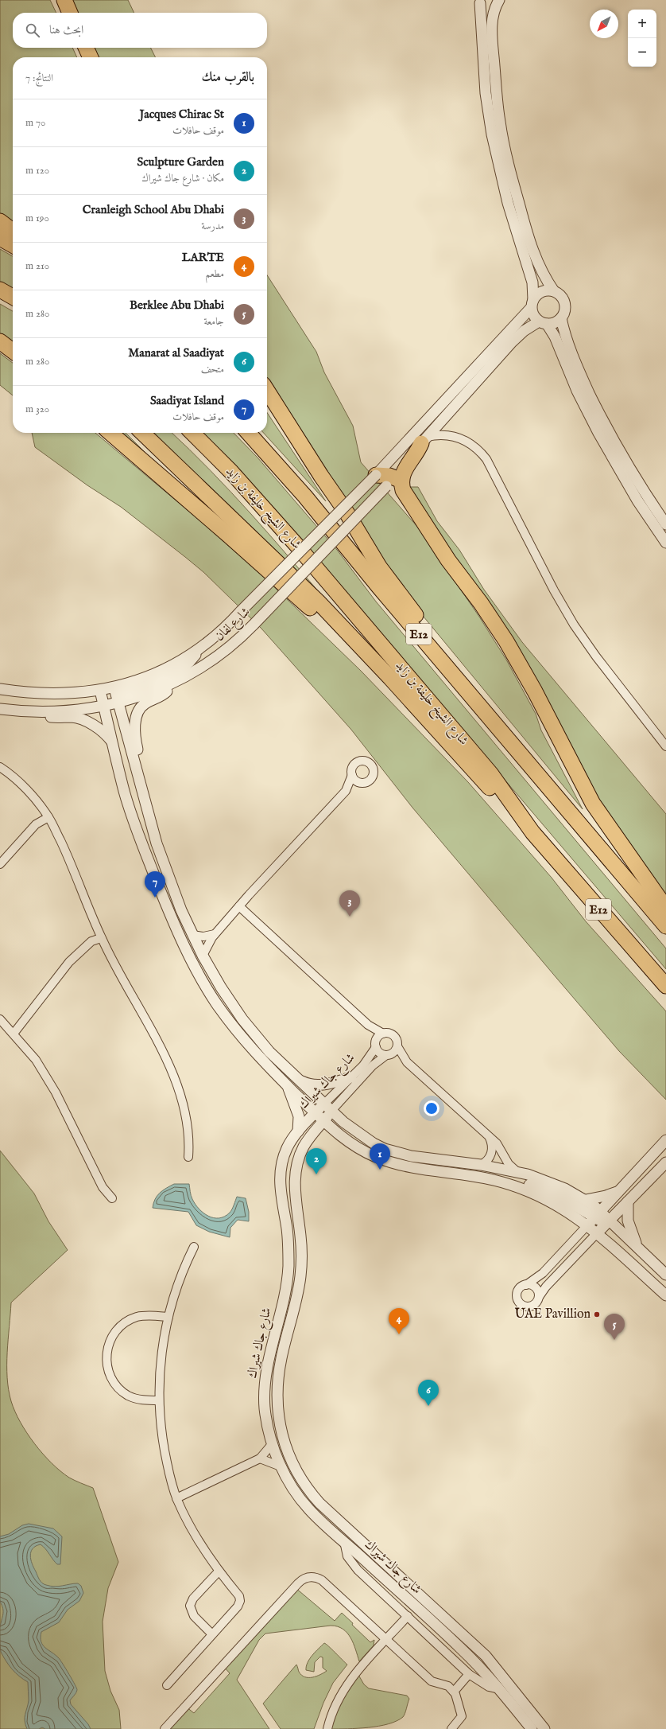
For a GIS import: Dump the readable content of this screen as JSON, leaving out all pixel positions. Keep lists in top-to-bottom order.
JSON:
{
  "streets": {
    "highway": ["شارع الشيخ خليفة بن زايد", "E12"],
    "street": ["شارع لفان", "شارع جاك شيراك"]
  },
  "places": ["UAE Pavillion"],
  "north": "bottom left",
  "page": {
    "map_buttons": ["+", "−"],
    "search": "ابحث هنا",
    "heading": ["بالقرب منك", "النتائج: 7"],
    "list": [
      {
        "mark": "1",
        "name": "Jacques Chirac St",
        "note": "موقف حافلات",
        "value": "70 m"
      },
      {
        "mark": "2",
        "name": "Sculpture Garden",
        "note": "مكان · شارع جاك شيراك",
        "value": "120 m"
      },
      {
        "mark": "3",
        "name": "Cranleigh School Abu Dhabi",
        "note": "مدرسة",
        "value": "190 m"
      },
      {
        "mark": "4",
        "name": "LARTE",
        "note": "مطعم",
        "value": "210 m"
      },
      {
        "mark": "5",
        "name": "Berklee Abu Dhabi",
        "note": "جامعة",
        "value": "280 m"
      },
      {
        "mark": "6",
        "name": "Manarat al Saadiyat",
        "note": "متحف",
        "value": "280 m"
      },
      {
        "mark": "7",
        "name": "Saadiyat Island",
        "note": "موقف حافلات",
        "value": "320 m"
      }
    ],
    "pins": [
      "7",
      "3",
      "1",
      "2",
      "4",
      "5",
      "6"
    ]
  }
}
